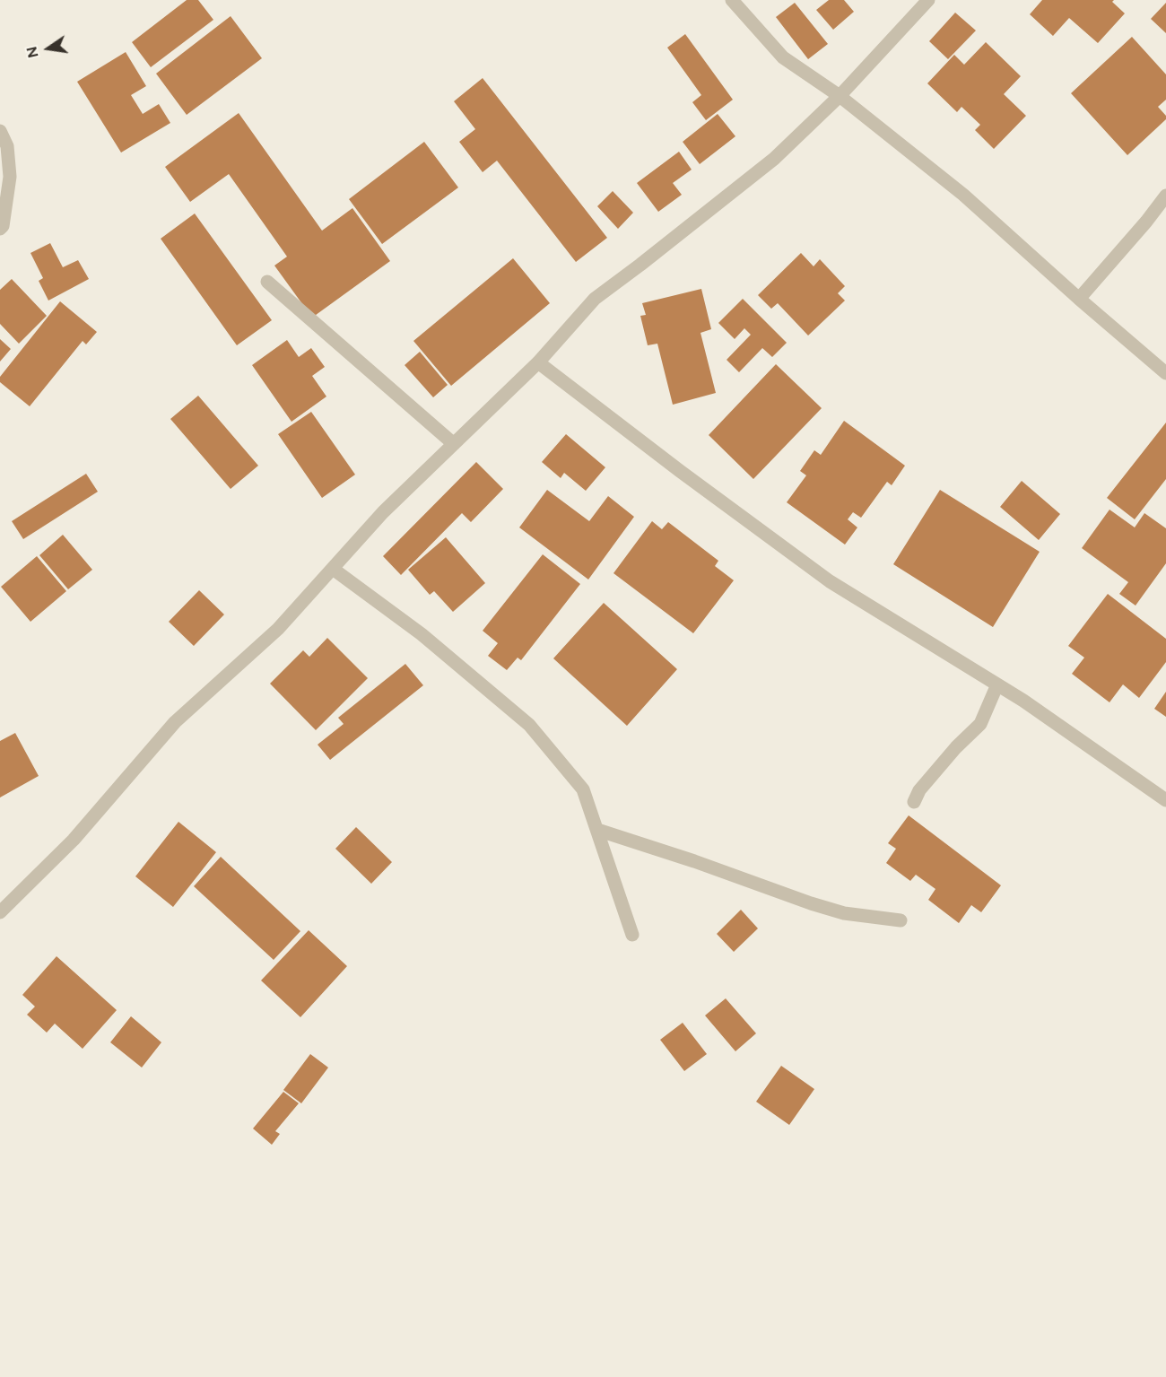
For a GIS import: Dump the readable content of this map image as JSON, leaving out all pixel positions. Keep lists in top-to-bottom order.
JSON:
{
  "north": "left"
}
